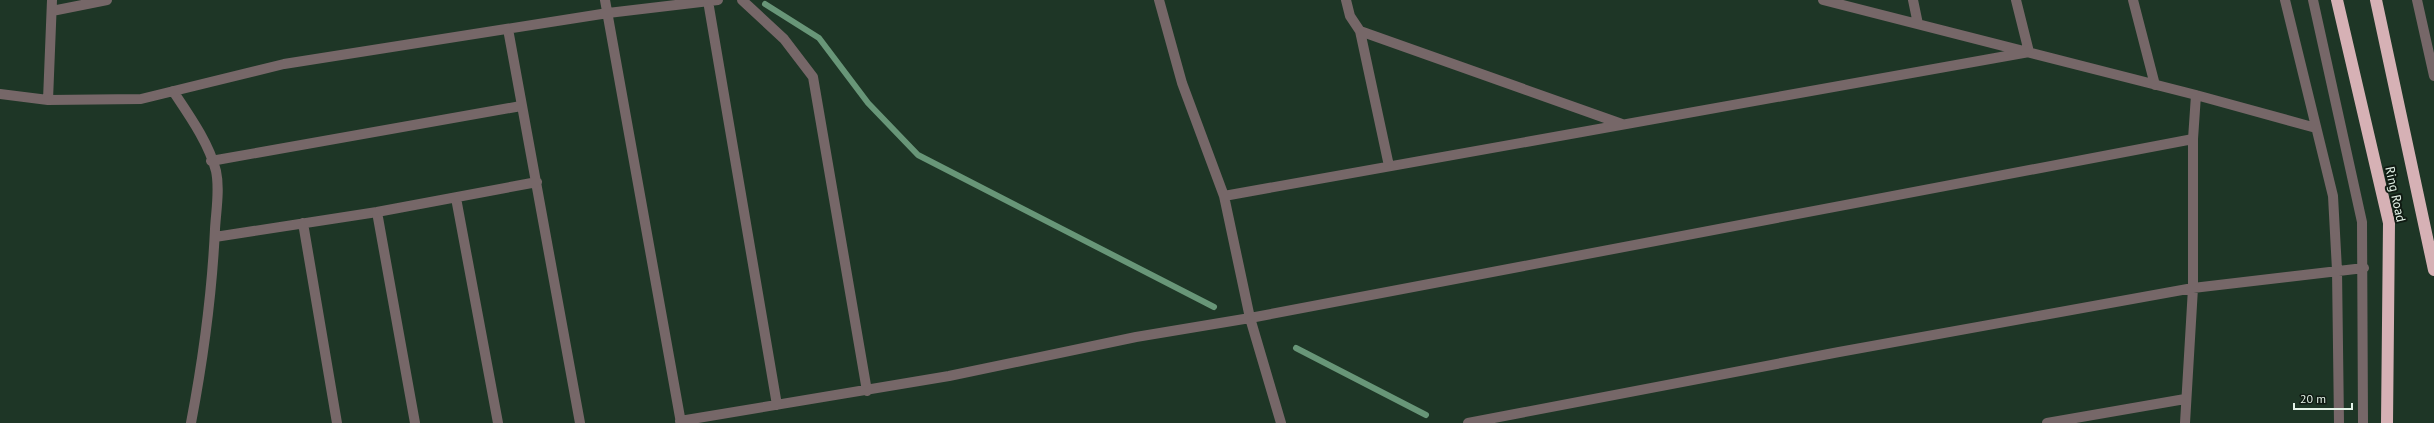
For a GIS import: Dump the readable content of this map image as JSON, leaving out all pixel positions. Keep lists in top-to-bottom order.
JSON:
{
  "streets": {
    "highway": ["Ring Road"]
  },
  "scale_bar": "20 m"
}
